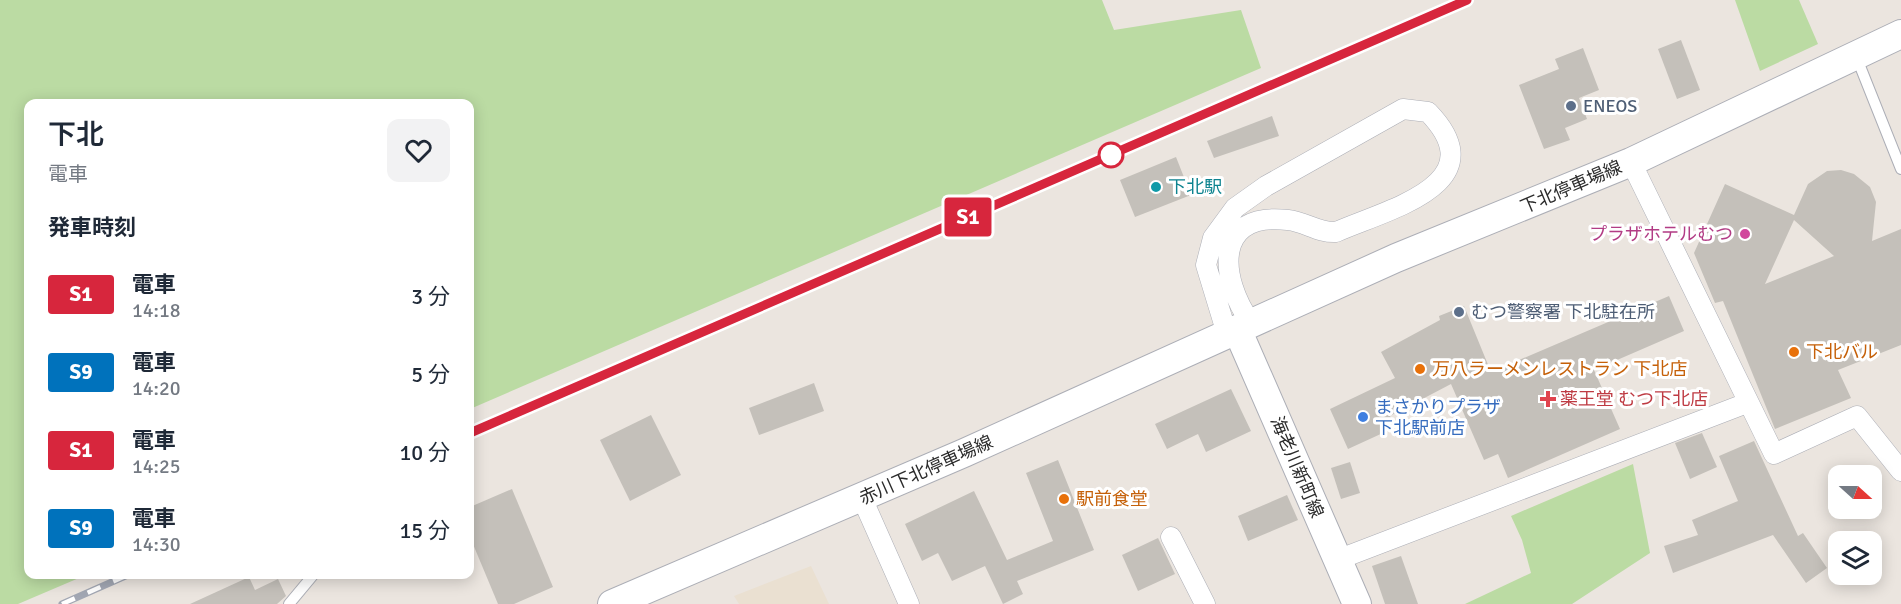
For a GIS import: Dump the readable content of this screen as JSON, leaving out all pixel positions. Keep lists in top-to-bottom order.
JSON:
{
  "streets": {
    "main road": ["下北停車場線", "海老川新町線", "赤川下北停車場線"]
  },
  "crossings": [
    ["下北停車場線", "海老川新町線"],
    ["下北停車場線", "赤川下北停車場線"],
    ["海老川新町線", "赤川下北停車場線"]
  ],
  "places": {
    "other": [
      "ENEOS",
      "下北駅",
      "プラザホテルむつ",
      "むつ警察署 下北駐在所",
      "下北バル",
      "万八ラーメンレストラン 下北店",
      "まさかりプラザ 下北駅前店",
      "駅前食堂"
    ],
    "health": ["薬王堂 むつ下北店"]
  },
  "north": "right",
  "page": {
    "on_map": "S1",
    "heading": [
      ["下北", "電車"],
      "発車時刻"
    ],
    "list": [
      {
        "mark": "S1",
        "name": "電車",
        "note": "14:18",
        "value": "3 分"
      },
      {
        "mark": "S9",
        "name": "電車",
        "note": "14:20",
        "value": "5 分"
      },
      {
        "mark": "S1",
        "name": "電車",
        "note": "14:25",
        "value": "10 分"
      },
      {
        "mark": "S9",
        "name": "電車",
        "note": "14:30",
        "value": "15 分"
      }
    ]
  }
}
